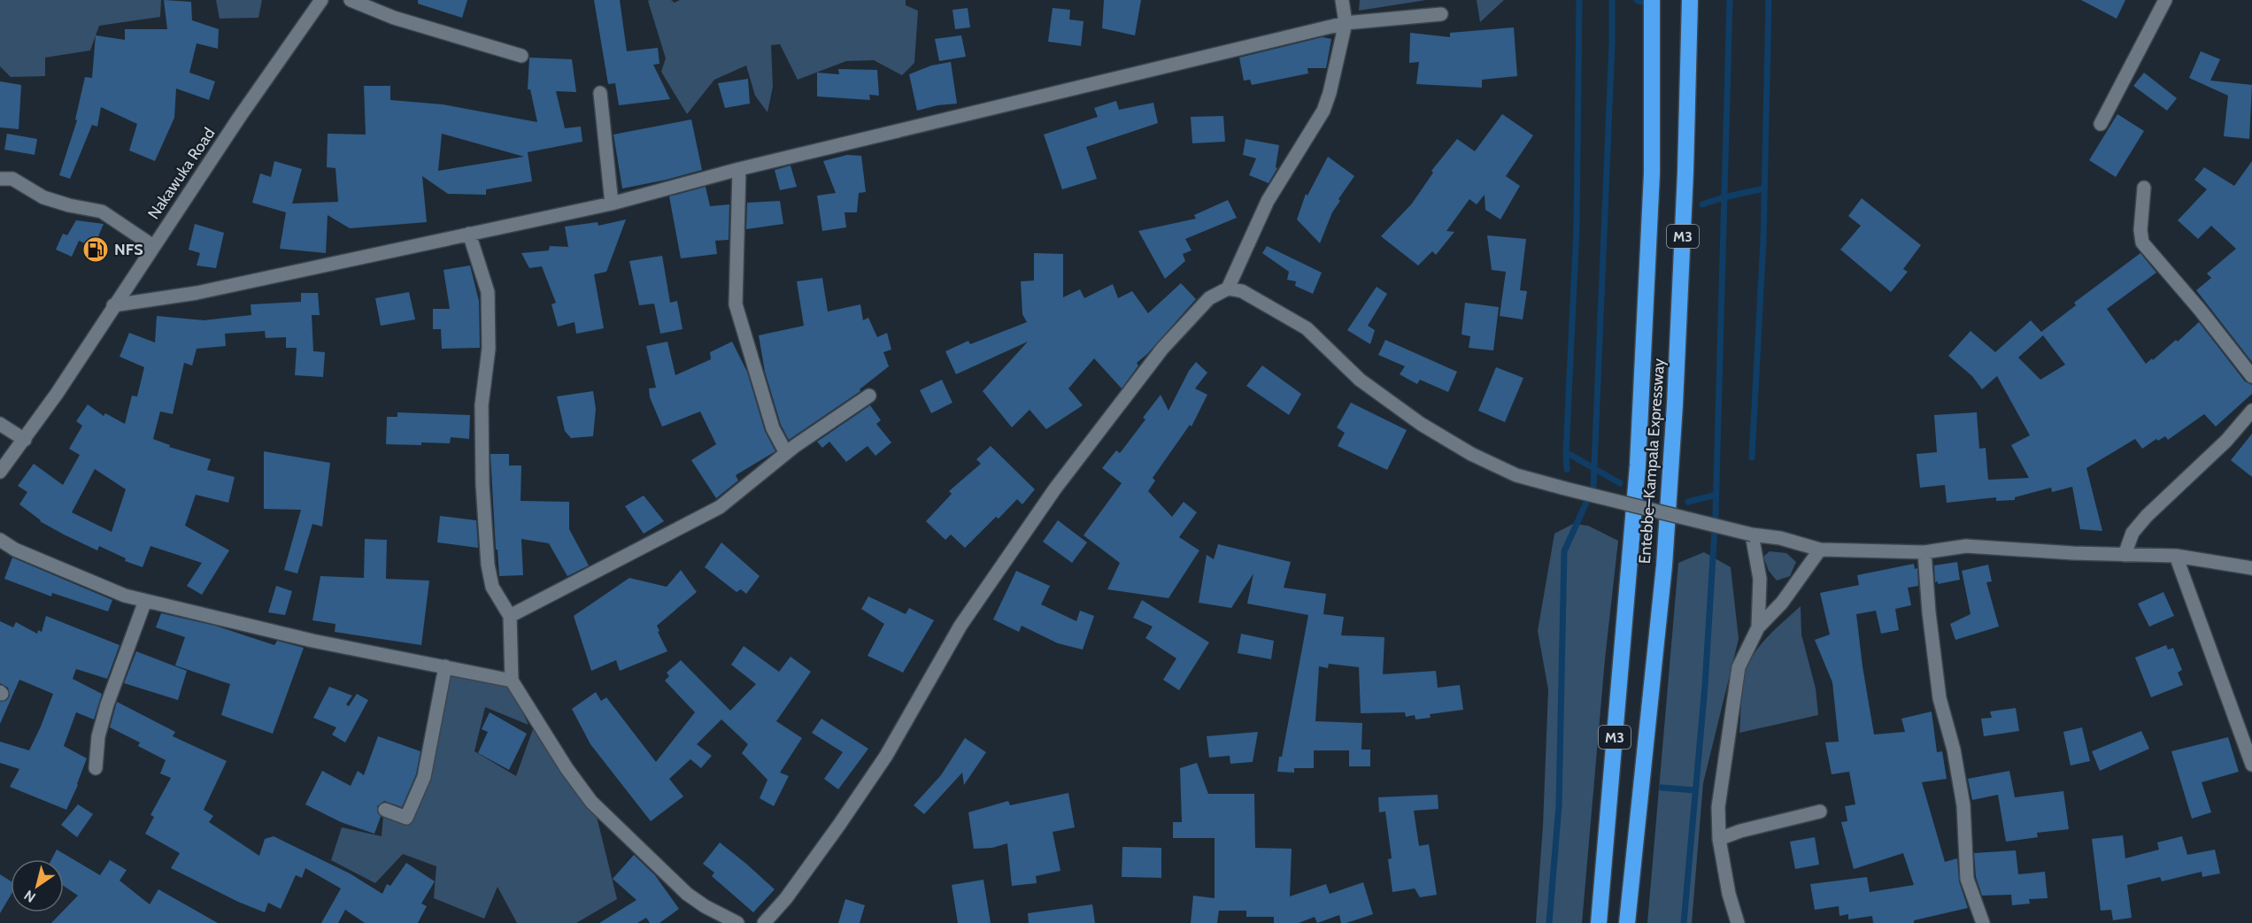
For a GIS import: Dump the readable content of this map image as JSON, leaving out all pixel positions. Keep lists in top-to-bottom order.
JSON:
{
  "streets": {
    "highway": ["M3", "Entebbe–Kampala Expressway"],
    "street": ["Nakawuka Road"]
  },
  "places": {
    "fuel station": ["NFS"]
  },
  "north": "bottom left"
}
